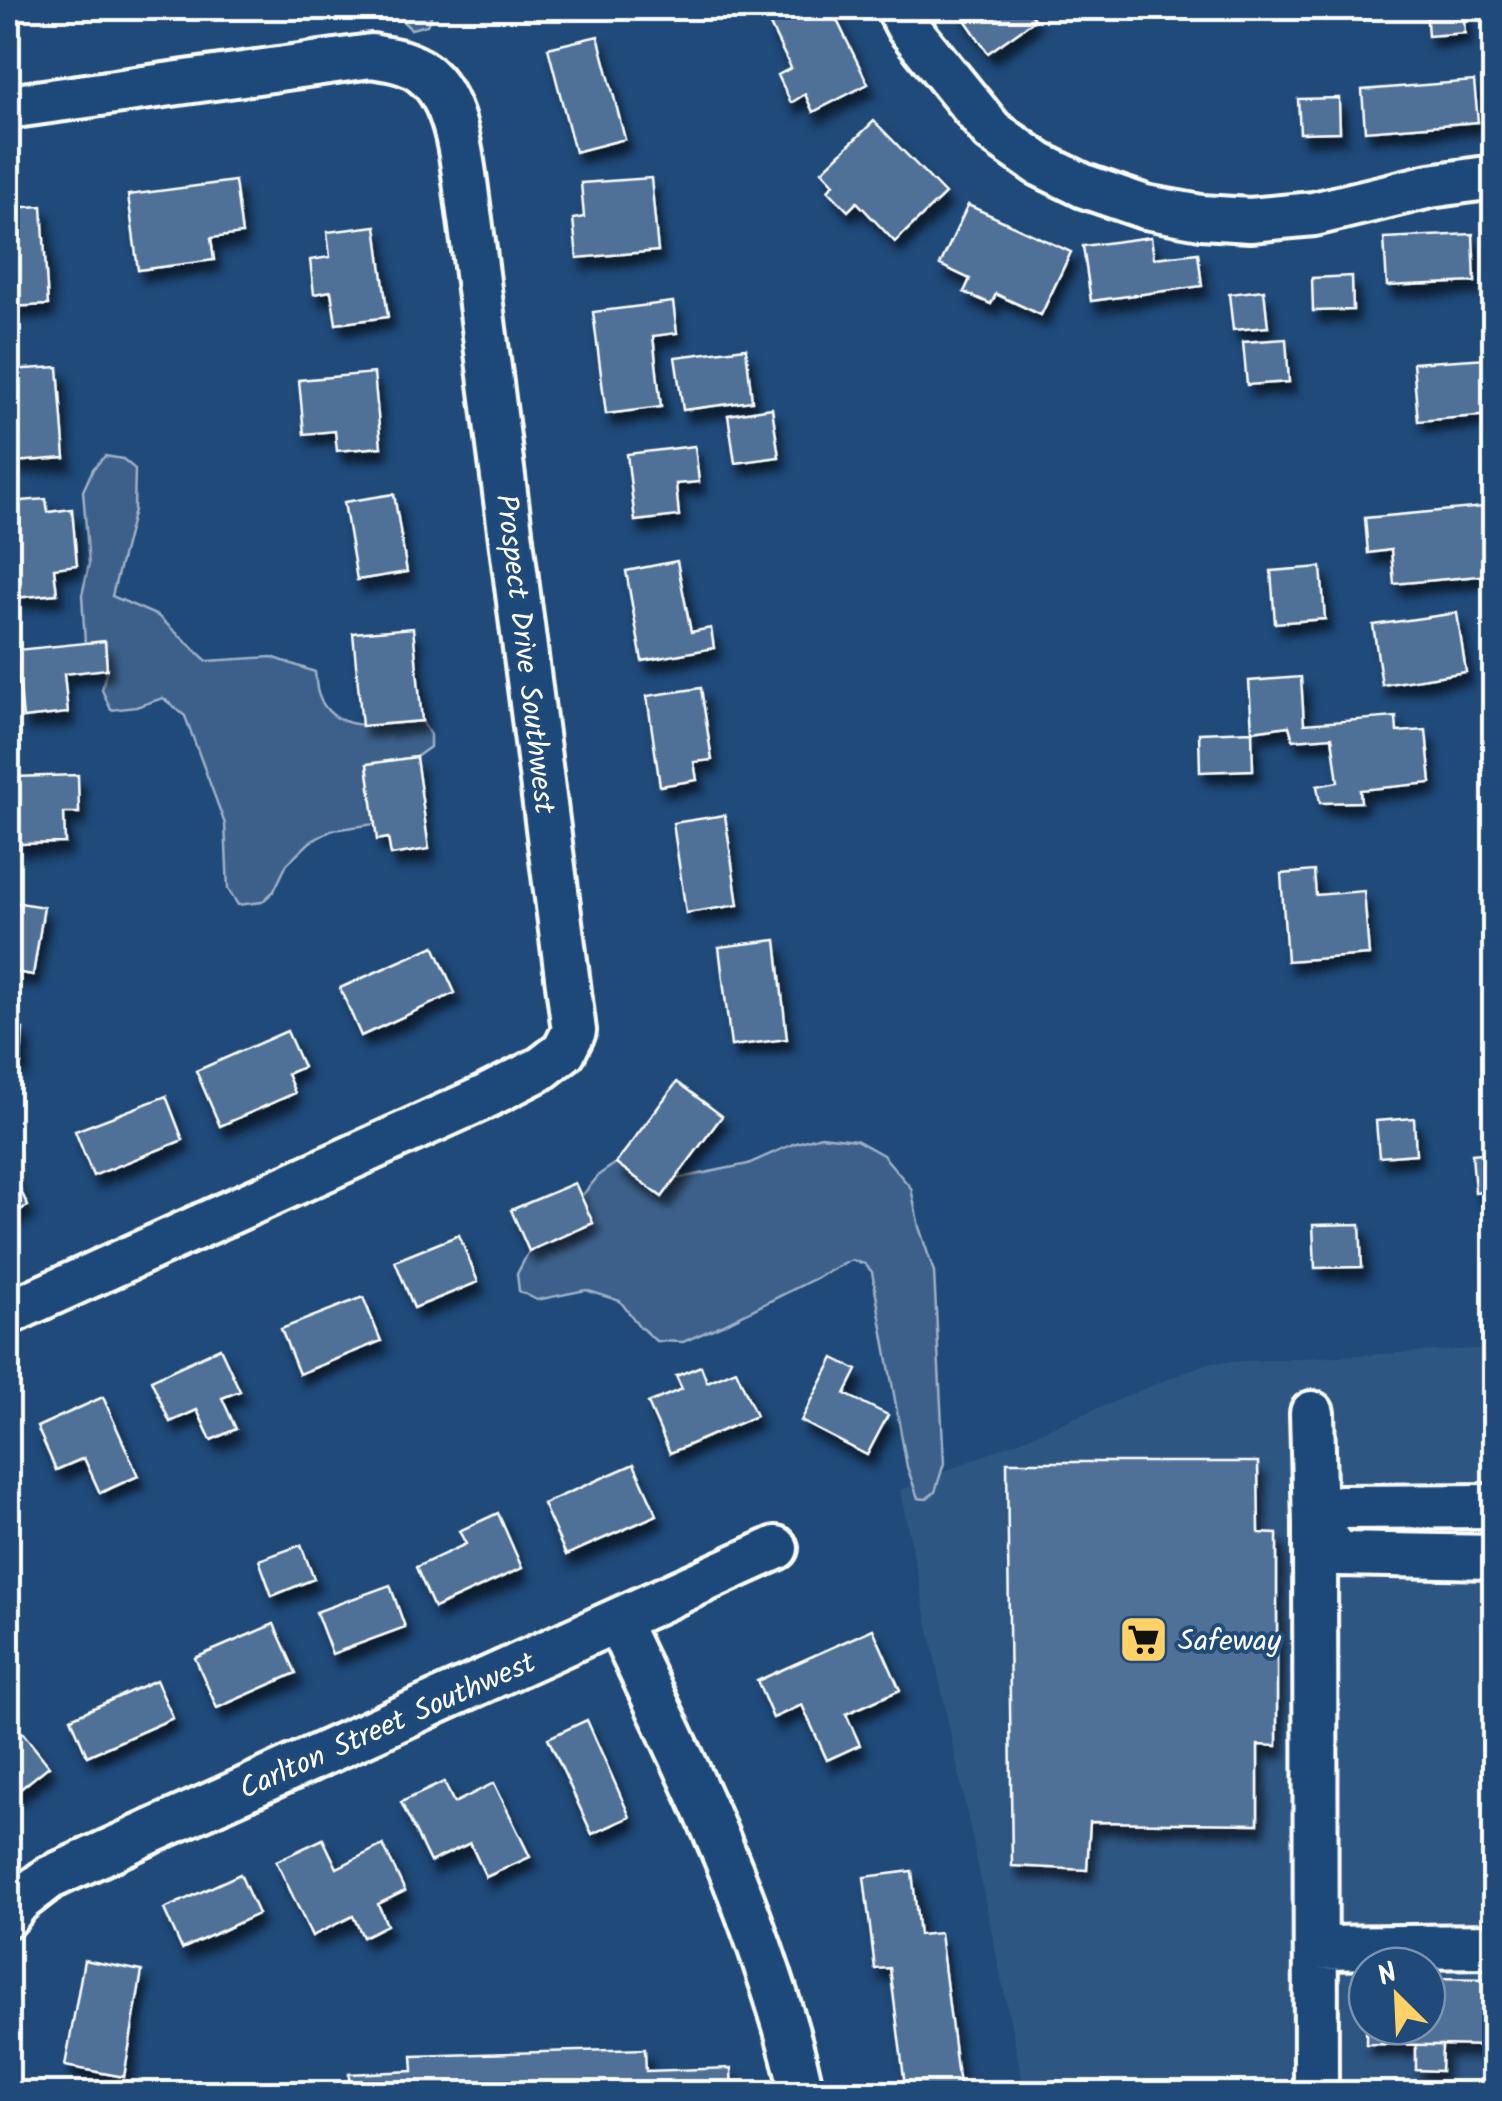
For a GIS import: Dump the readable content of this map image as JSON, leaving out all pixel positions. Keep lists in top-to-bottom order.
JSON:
{
  "streets": {
    "street": ["Prospect Drive Southwest", "Carlton Street Southwest"]
  },
  "places": {
    "supermarket": ["Safeway"]
  },
  "north": "top left"
}
